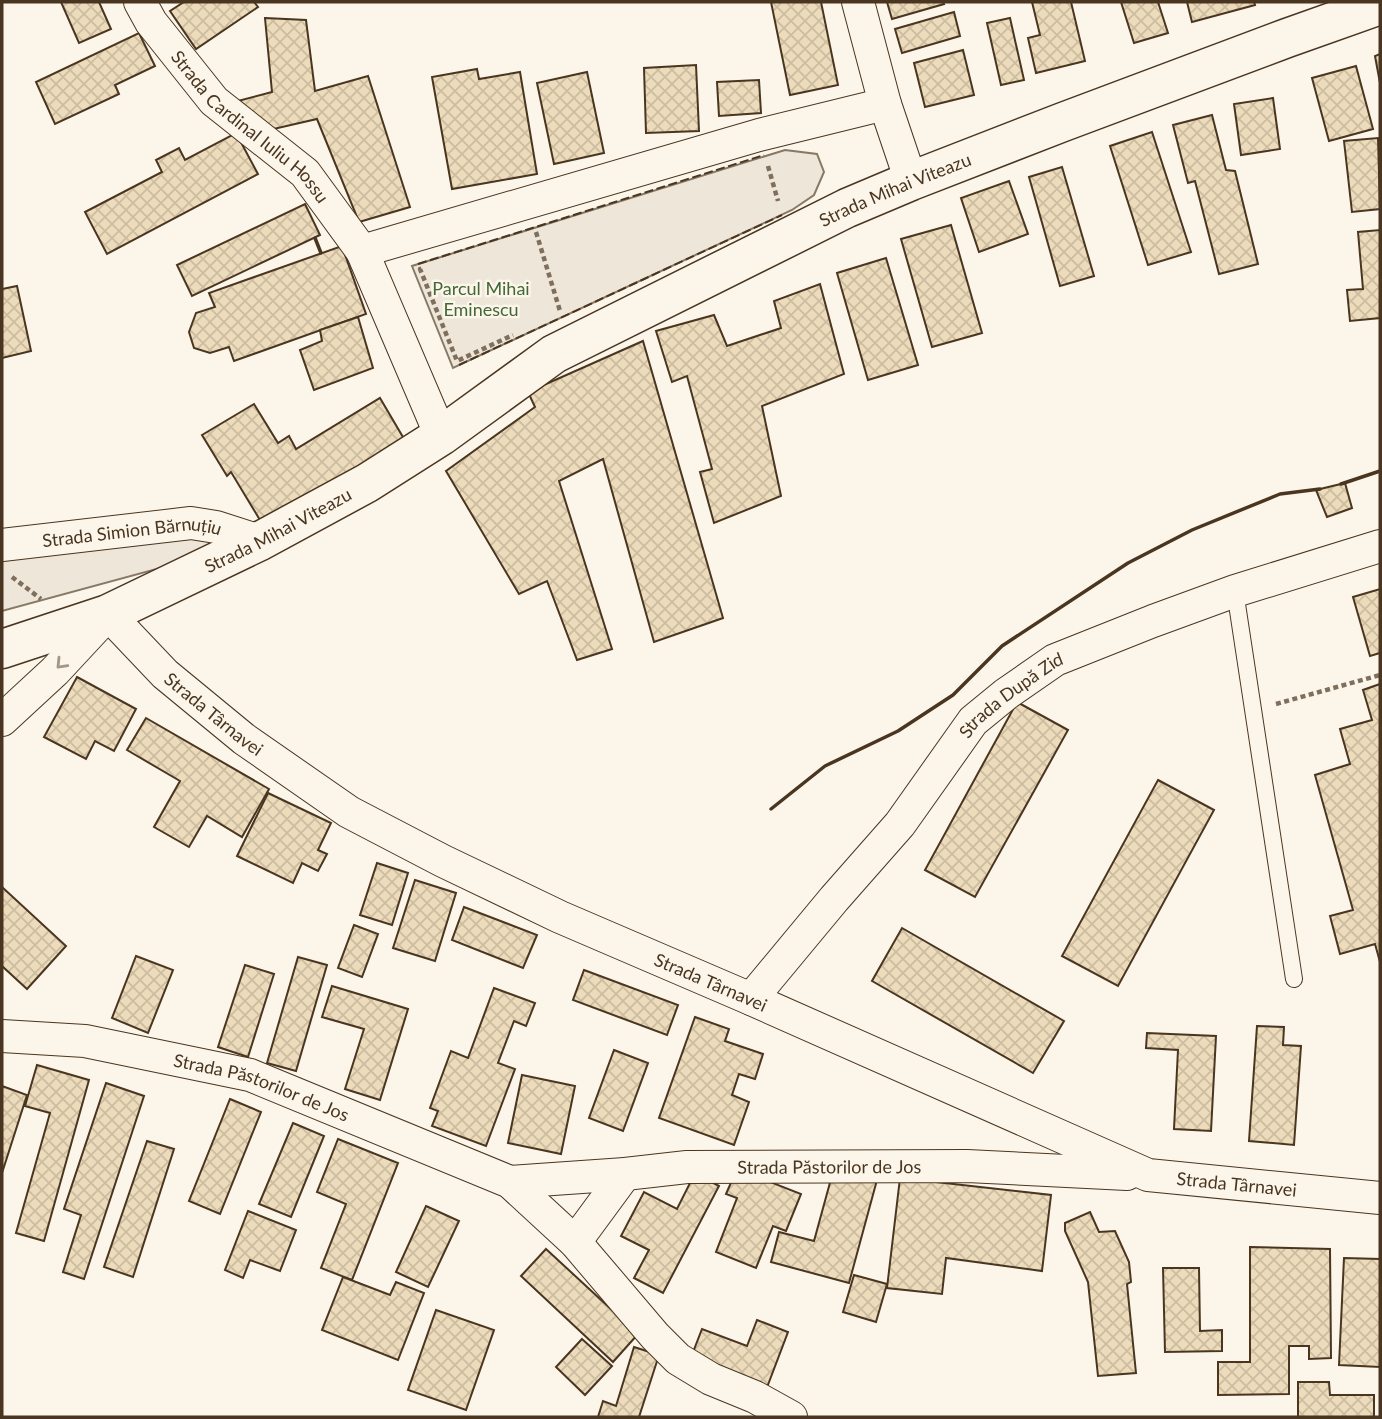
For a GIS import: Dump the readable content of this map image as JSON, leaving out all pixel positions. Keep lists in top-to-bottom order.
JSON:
{
  "streets": {
    "main road": ["Strada Mihai Viteazu"],
    "street": [
      "Strada Cardinal Iuliu Hossu",
      "Strada Simion Bărnuțiu",
      "Strada După Zid",
      "Strada Târnavei",
      "Strada Păstorilor de Jos"
    ]
  },
  "crossings": [
    ["Strada Mihai Viteazu", "Strada Simion Bărnuțiu"],
    ["Strada Mihai Viteazu", "Strada Târnavei"],
    ["Strada După Zid", "Strada Târnavei"],
    ["Strada Târnavei", "Strada Păstorilor de Jos"]
  ],
  "parks": ["Parcul Mihai Eminescu"]
}
